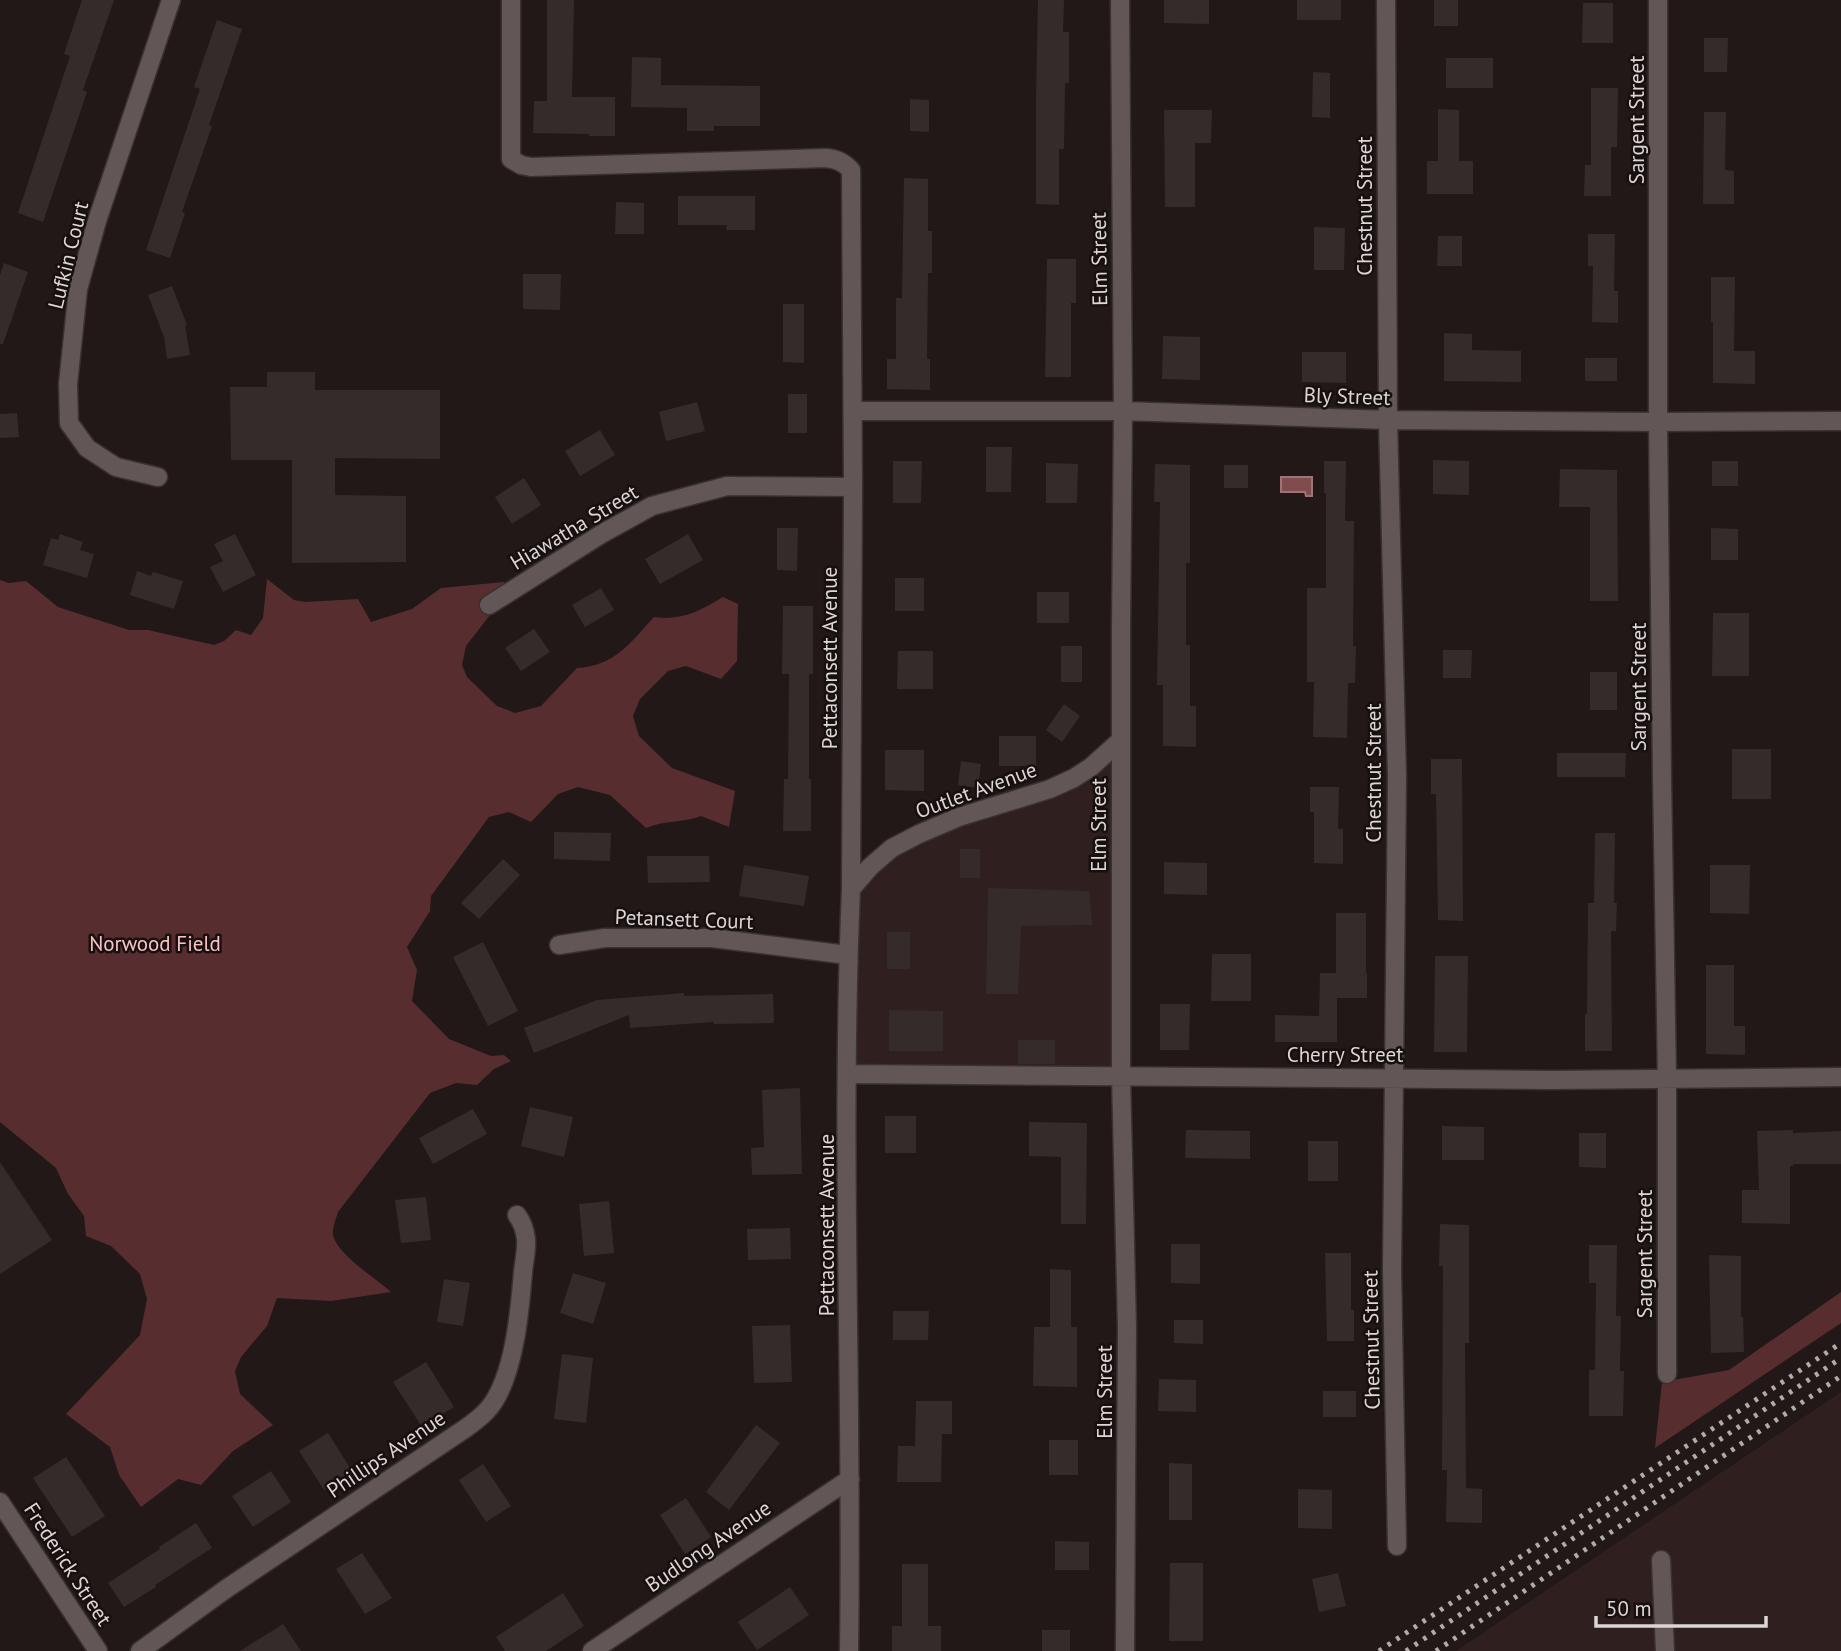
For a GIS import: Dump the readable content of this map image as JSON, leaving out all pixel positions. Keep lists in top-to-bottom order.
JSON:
{
  "streets": {
    "street": [
      "Sargent Street",
      "Chestnut Street",
      "Lufkin Court",
      "Elm Street",
      "Bly Street",
      "Hiawatha Street",
      "Pettaconsett Avenue",
      "Outlet Avenue",
      "Petansett Court",
      "Cherry Street",
      "Phillips Avenue",
      "Budlong Avenue",
      "Frederick Street"
    ]
  },
  "crossings": [
    ["Sargent Street", "Bly Street"],
    ["Sargent Street", "Cherry Street"],
    ["Chestnut Street", "Bly Street"],
    ["Chestnut Street", "Cherry Street"],
    ["Elm Street", "Bly Street"],
    ["Elm Street", "Outlet Avenue"],
    ["Elm Street", "Cherry Street"],
    ["Bly Street", "Pettaconsett Avenue"],
    ["Hiawatha Street", "Pettaconsett Avenue"],
    ["Pettaconsett Avenue", "Outlet Avenue"],
    ["Pettaconsett Avenue", "Petansett Court"],
    ["Pettaconsett Avenue", "Cherry Street"],
    ["Pettaconsett Avenue", "Budlong Avenue"]
  ],
  "parks": ["Norwood Field"],
  "scale_bar": "50 m"
}
